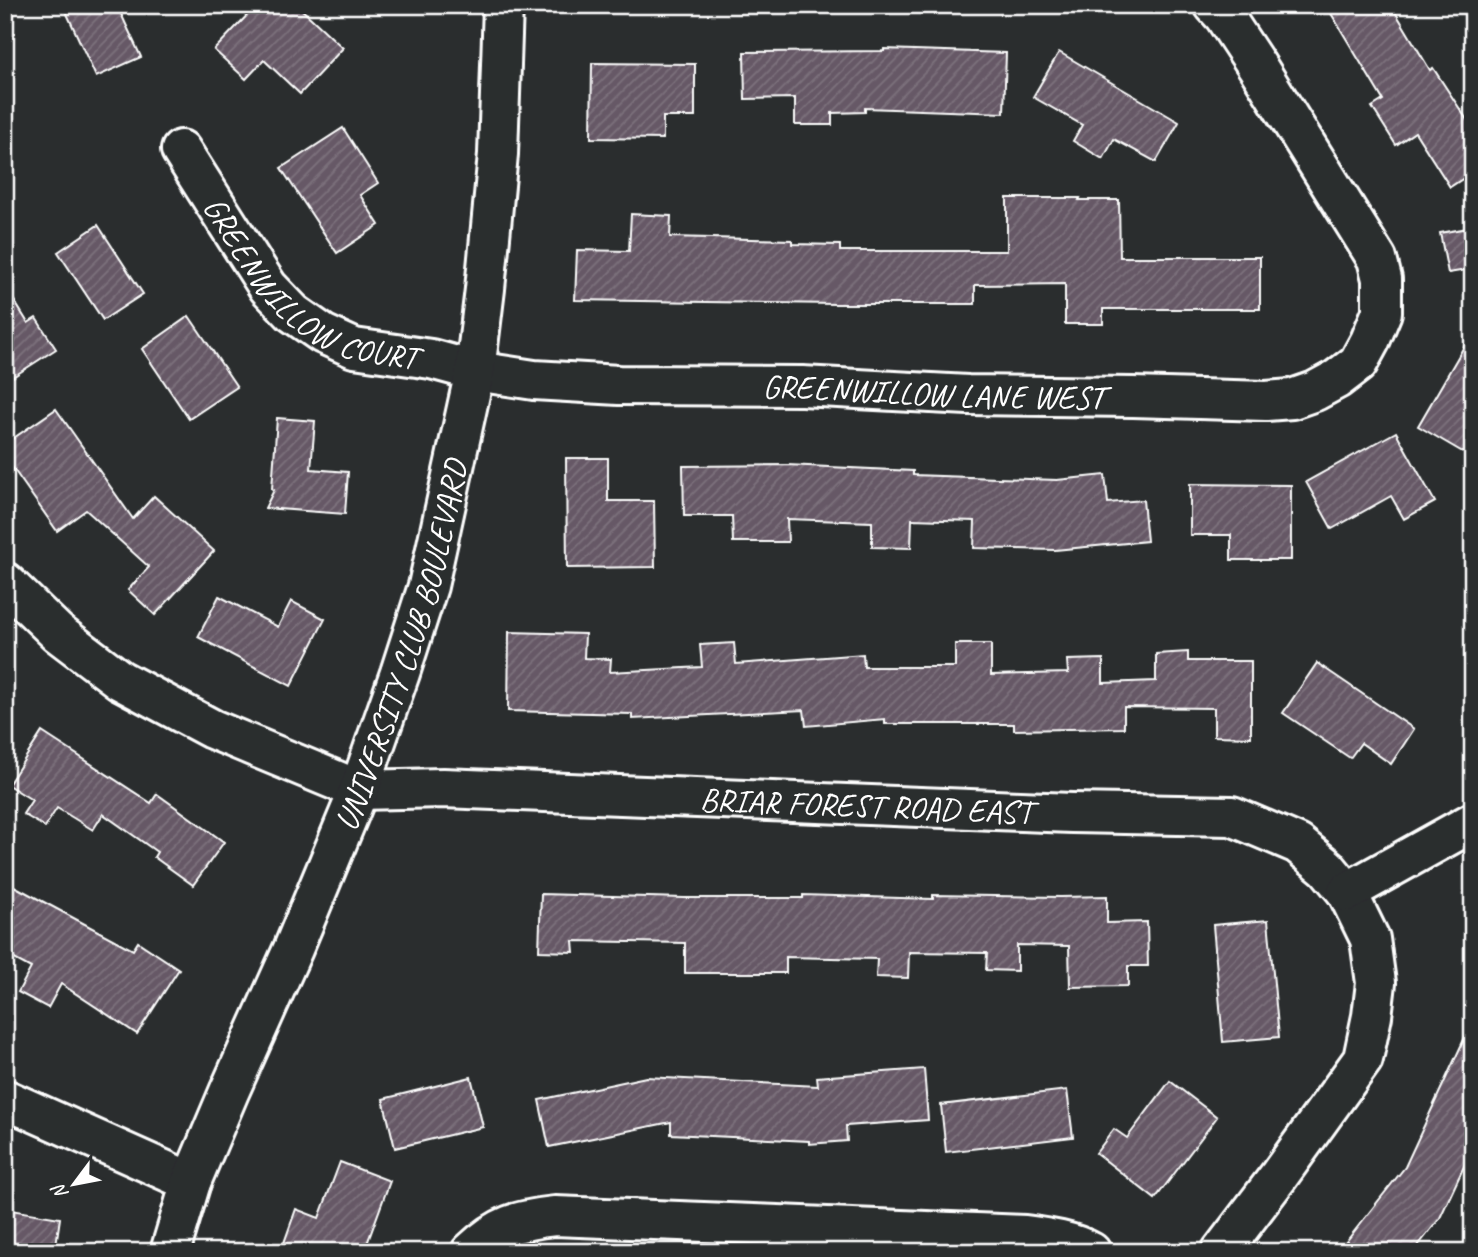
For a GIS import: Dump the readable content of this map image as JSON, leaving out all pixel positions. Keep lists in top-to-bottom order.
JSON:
{
  "streets": {
    "street": [
      "GREENWILLOW COURT",
      "GREENWILLOW LANE WEST",
      "UNIVERSITY CLUB BOULEVARD",
      "BRIAR FOREST ROAD EAST"
    ]
  },
  "crossings": [
    ["GREENWILLOW COURT", "GREENWILLOW LANE WEST"],
    ["GREENWILLOW COURT", "UNIVERSITY CLUB BOULEVARD"],
    ["GREENWILLOW LANE WEST", "UNIVERSITY CLUB BOULEVARD"],
    ["UNIVERSITY CLUB BOULEVARD", "BRIAR FOREST ROAD EAST"]
  ],
  "north": "bottom left"
}
